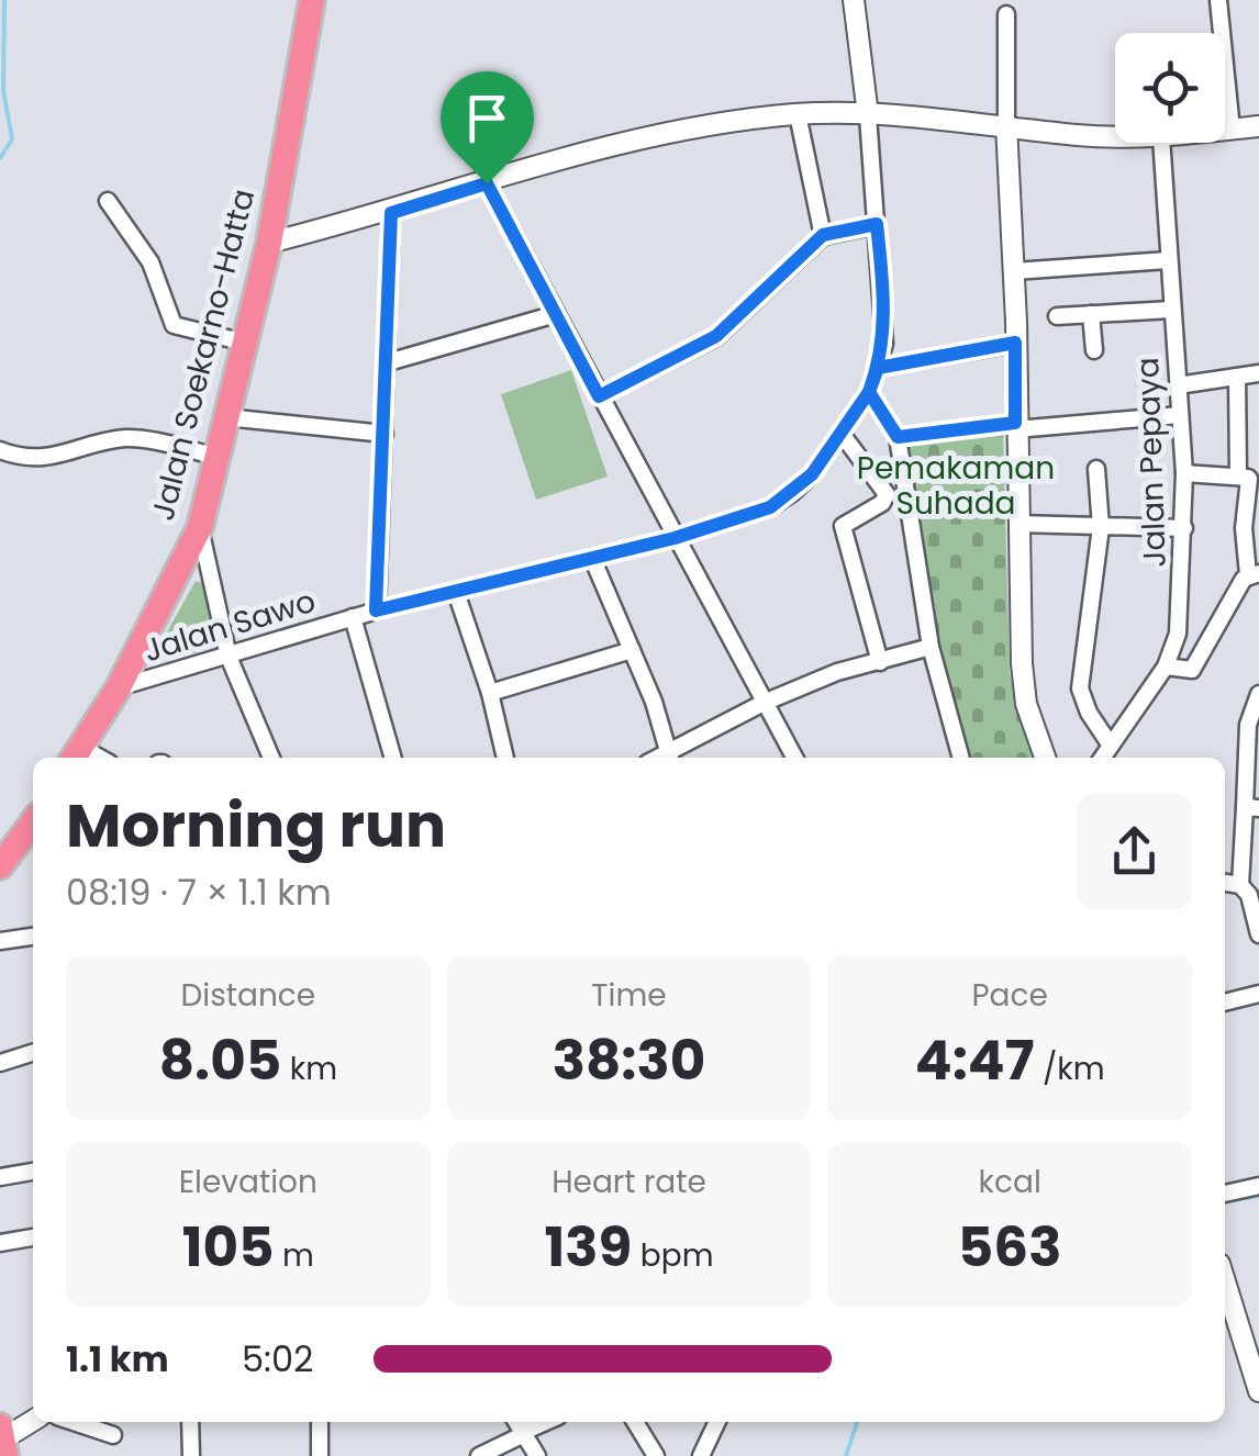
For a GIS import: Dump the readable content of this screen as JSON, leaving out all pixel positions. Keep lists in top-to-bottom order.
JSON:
{
  "streets": {
    "highway": ["Jalan Soekarno-Hatta"],
    "street": ["Jalan Pepaya", "Jalan Sawo"]
  },
  "crossings": [
    ["Jalan Soekarno-Hatta", "Jalan Sawo"]
  ],
  "parks": ["Pemakaman Suhada"],
  "page": {
    "heading": ["Morning run", "08:19 · 7 × 1.1 km"],
    "stats": [
      ["Distance", "8.05 km"],
      ["Time", "38:30"],
      ["Pace", "4:47 /km"],
      ["Elevation", "105 m"],
      ["Heart rate", "139 bpm"],
      ["kcal", "563"]
    ],
    "list": [
      {
        "name": "1.1 km",
        "note": "5:02"
      }
    ]
  }
}
